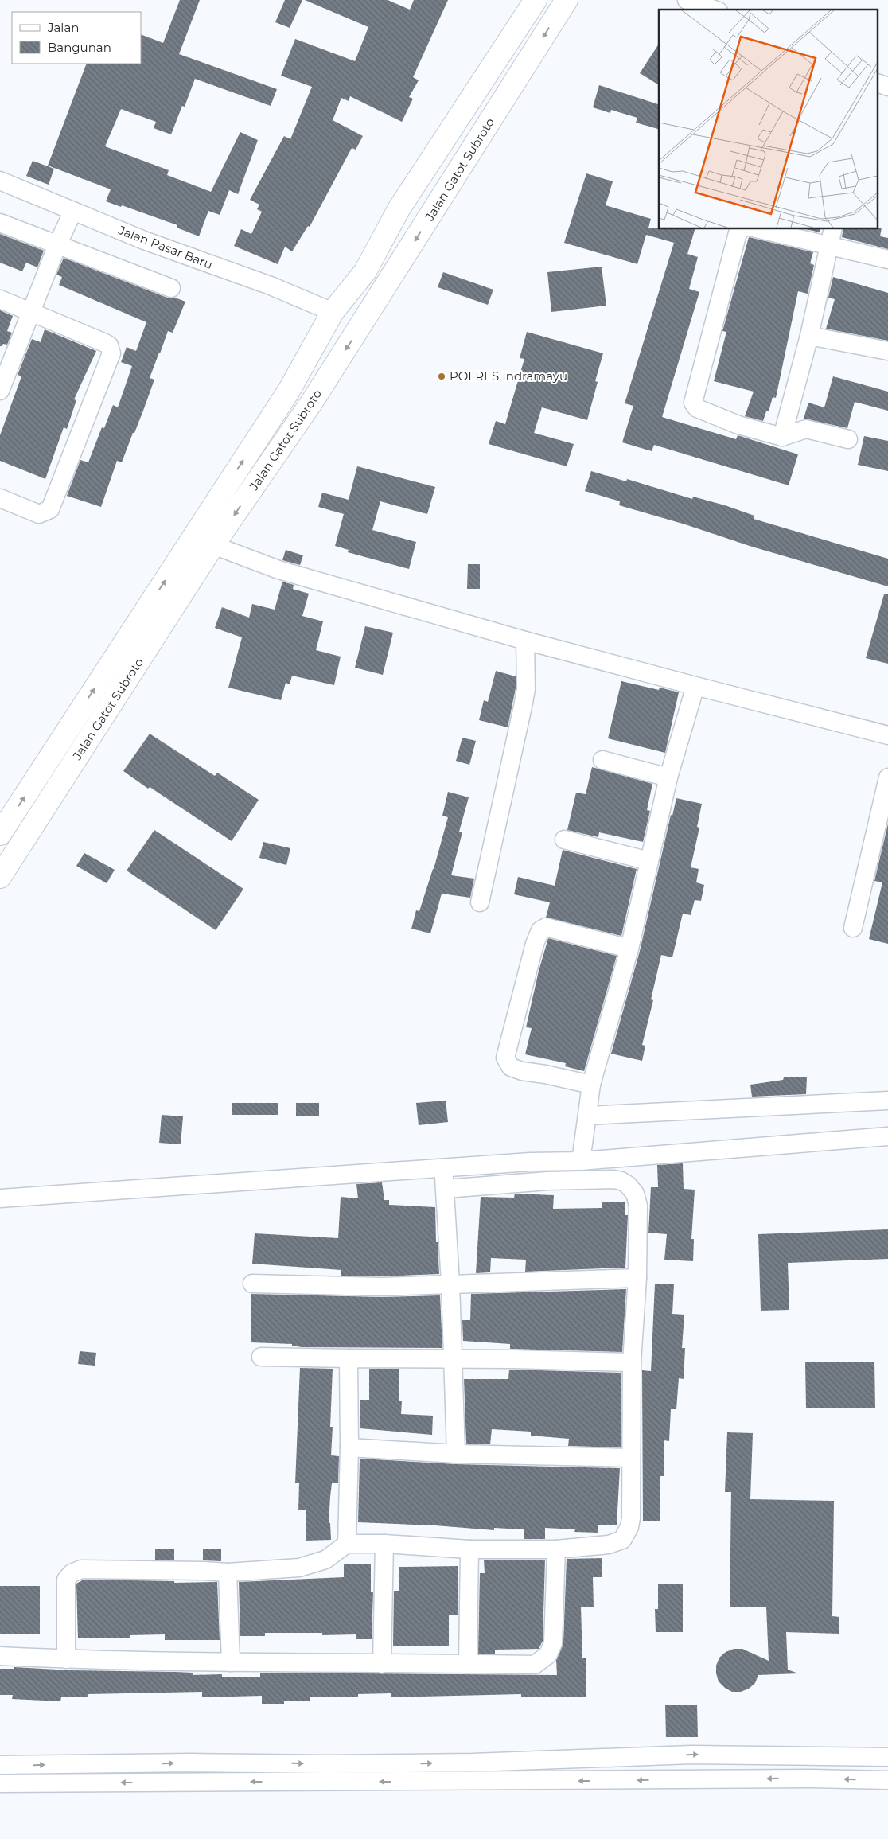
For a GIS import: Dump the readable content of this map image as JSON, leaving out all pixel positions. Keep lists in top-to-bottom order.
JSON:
{
  "streets": {
    "street": ["Jalan Gatot Subroto", "Jalan Pasar Baru"]
  },
  "crossings": [
    ["Jalan Gatot Subroto", "Jalan Pasar Baru"]
  ],
  "places": ["POLRES Indramayu"],
  "legend": ["Jalan", "Bangunan"]
}
